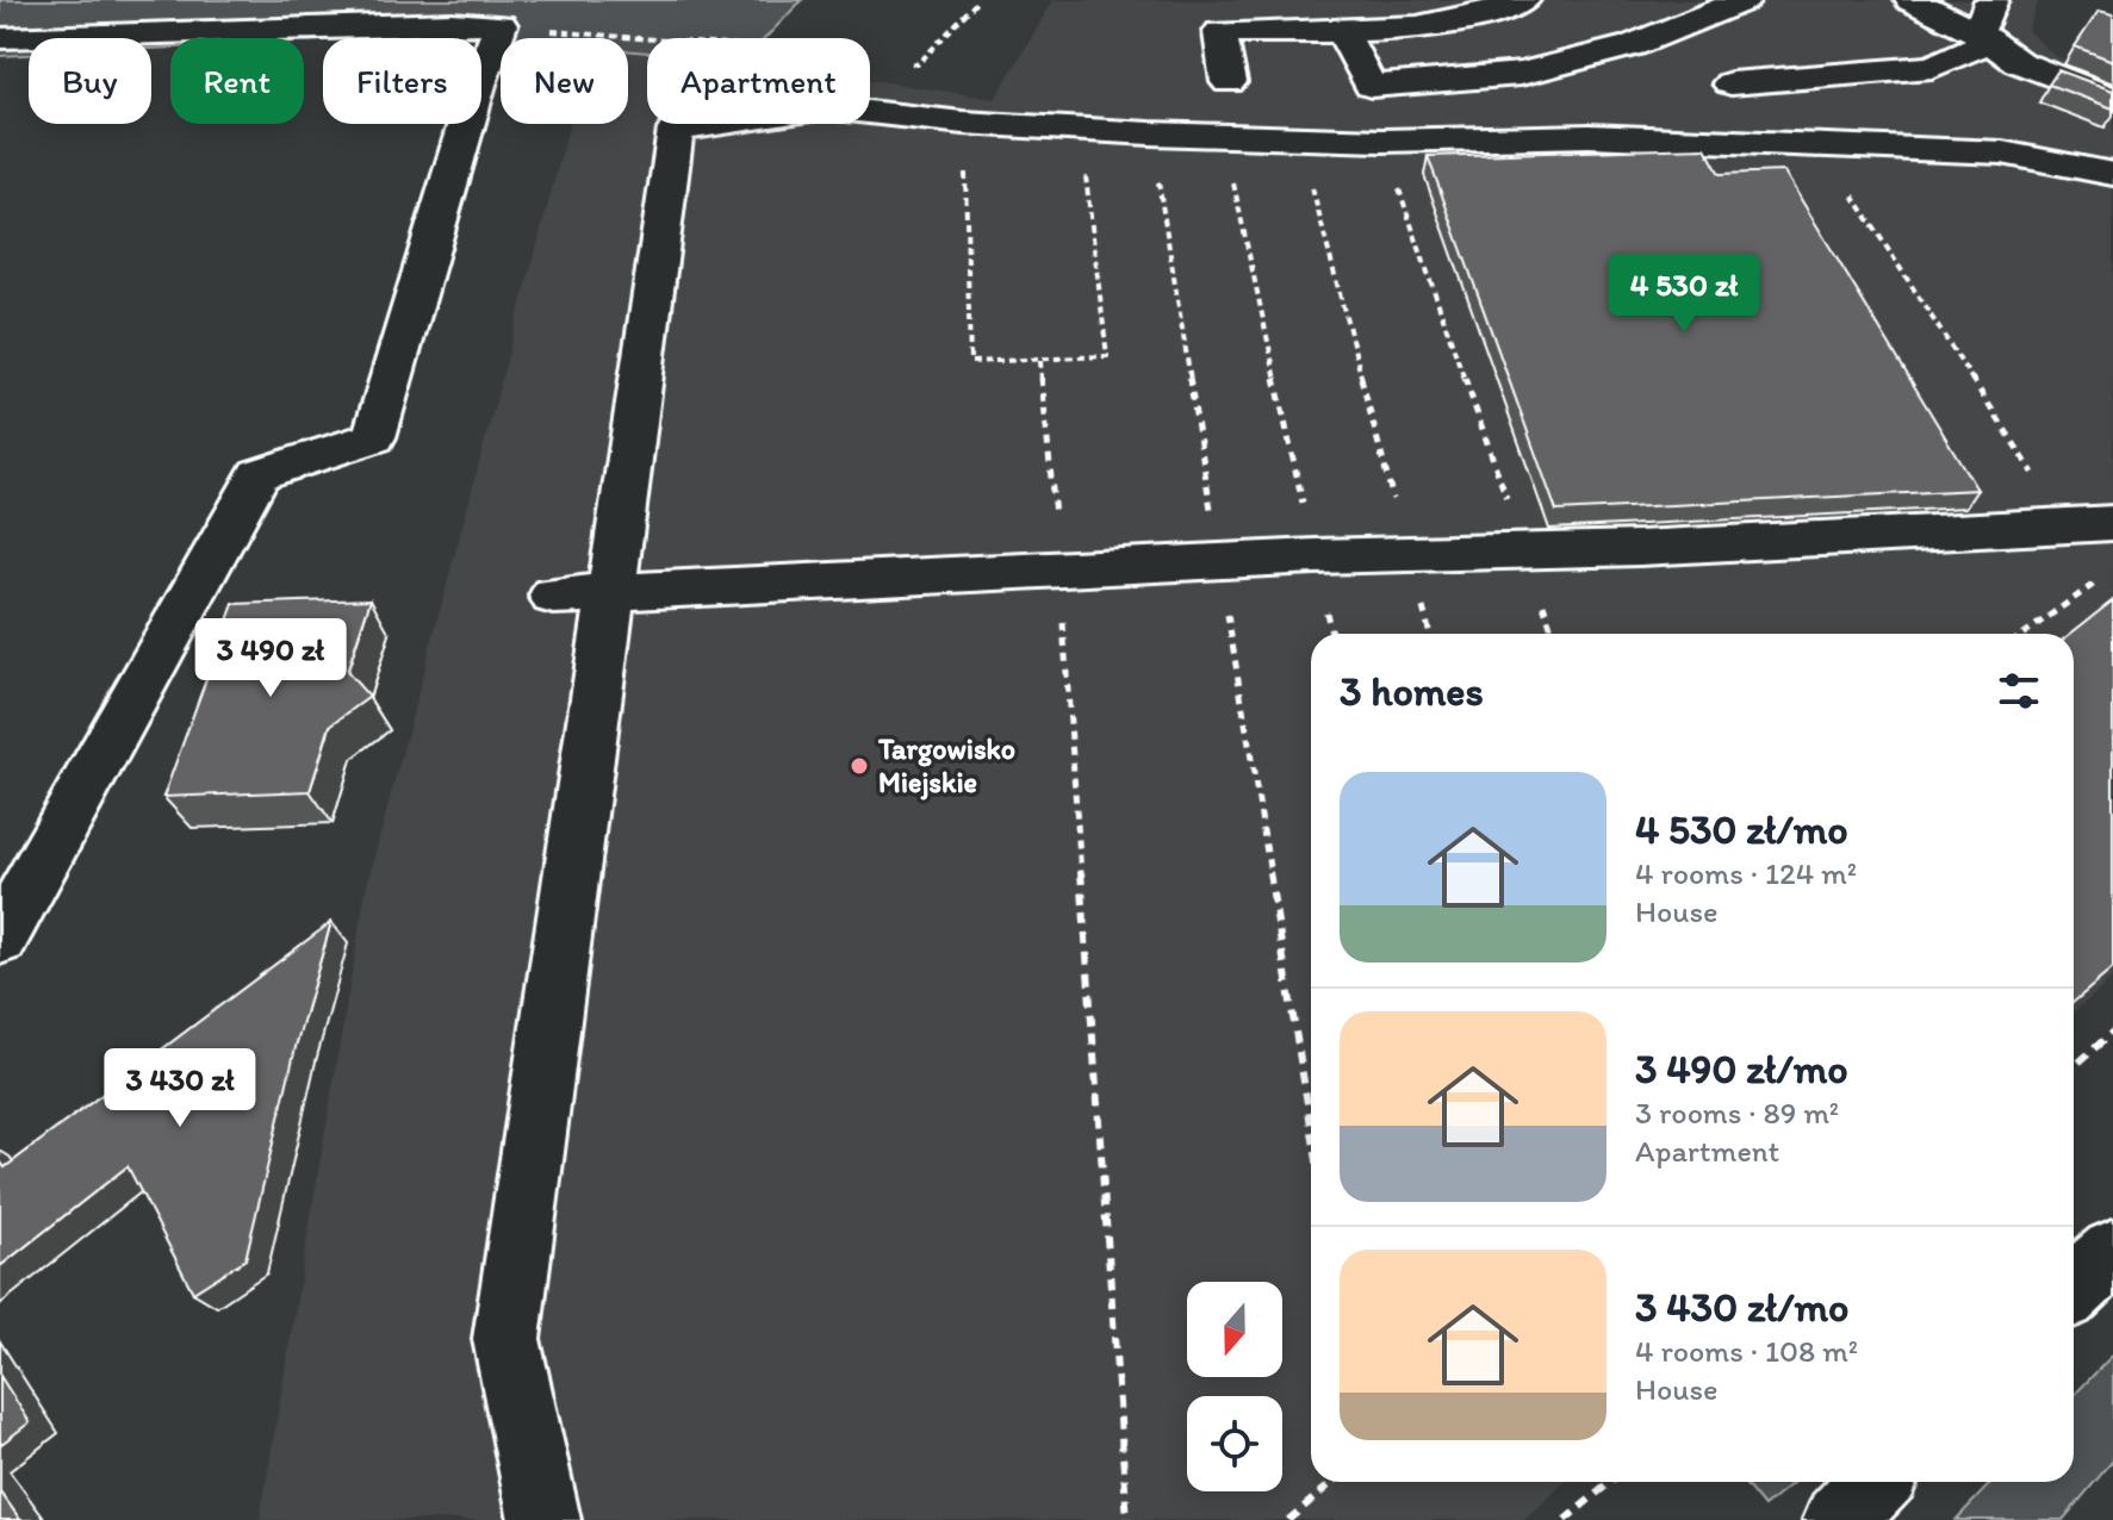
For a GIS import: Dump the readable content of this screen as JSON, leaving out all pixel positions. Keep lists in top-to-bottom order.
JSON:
{
  "places": ["Targowisko Miejskie"],
  "north": "bottom",
  "page": {
    "chip": [
      "Buy",
      "Rent",
      "Filters",
      "New",
      "Apartment"
    ],
    "price": ["4 530 zł", "3 490 zł", "3 430 zł"],
    "heading": "3 homes",
    "list": [
      {
        "name": "4 530 zł/mo",
        "note": "4 rooms · 124 m² · House"
      },
      {
        "name": "3 490 zł/mo",
        "note": "3 rooms · 89 m² · Apartment"
      },
      {
        "name": "3 430 zł/mo",
        "note": "4 rooms · 108 m² · House"
      }
    ]
  }
}
